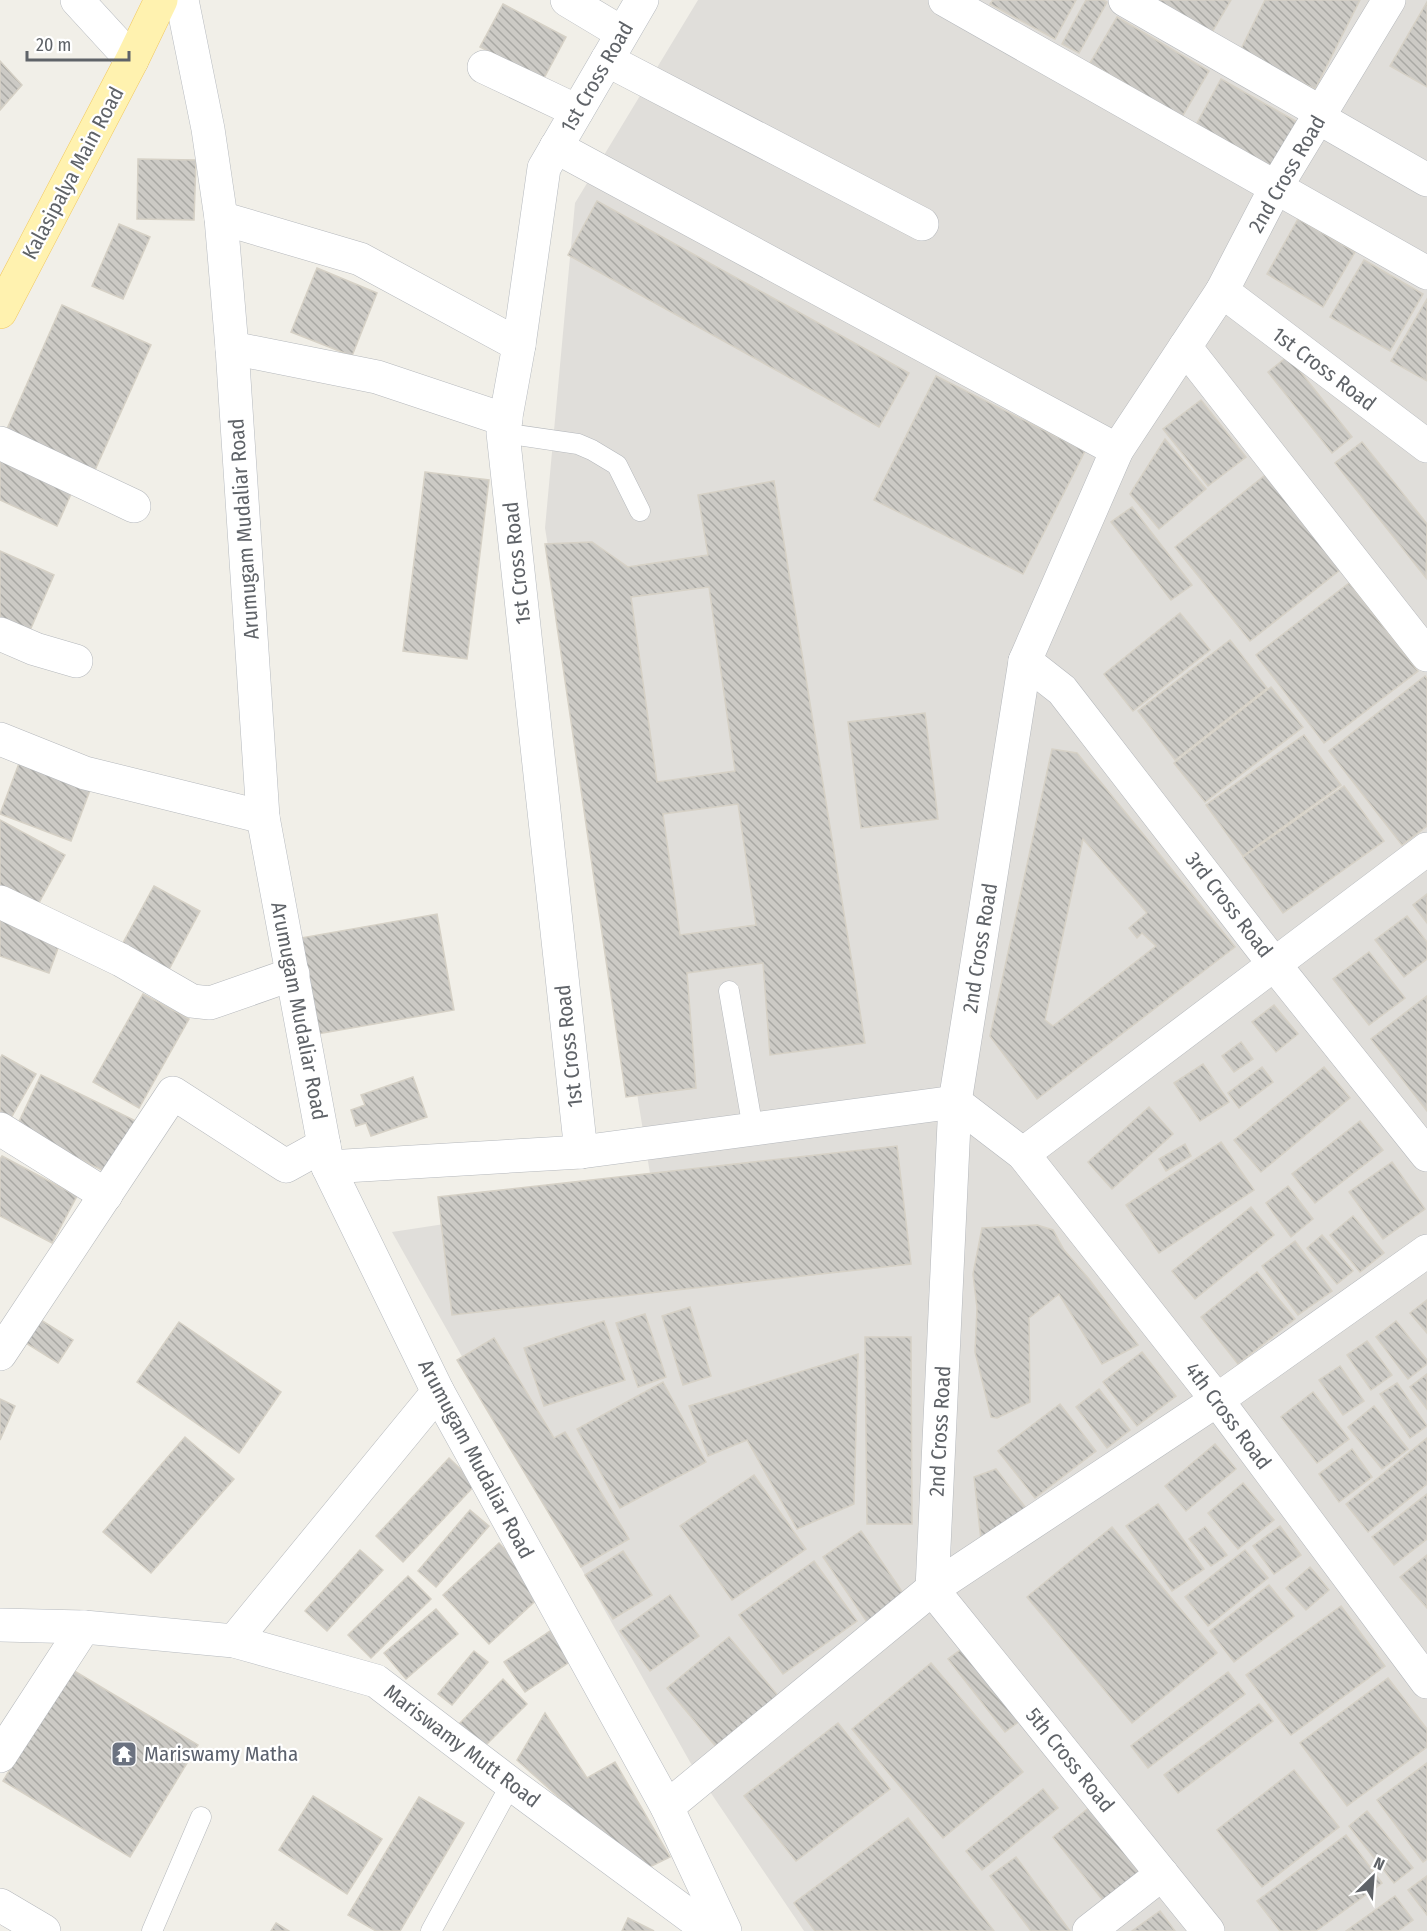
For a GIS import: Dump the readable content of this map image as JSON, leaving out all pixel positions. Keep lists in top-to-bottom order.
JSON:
{
  "streets": {
    "main road": ["Kalasipalya Main Road"],
    "street": [
      "1st Cross Road",
      "2nd Cross Road",
      "Arumugam Mudaliar Road",
      "3rd Cross Road",
      "4th Cross Road",
      "Mariswamy Mutt Road",
      "5th Cross Road"
    ]
  },
  "crossings": [
    ["1st Cross Road", "2nd Cross Road"],
    ["2nd Cross Road", "3rd Cross Road"],
    ["2nd Cross Road", "4th Cross Road"],
    ["2nd Cross Road", "5th Cross Road"]
  ],
  "places": {
    "temple": ["Mariswamy Matha"]
  },
  "scale_bar": "20 m",
  "north": "top right"
}
